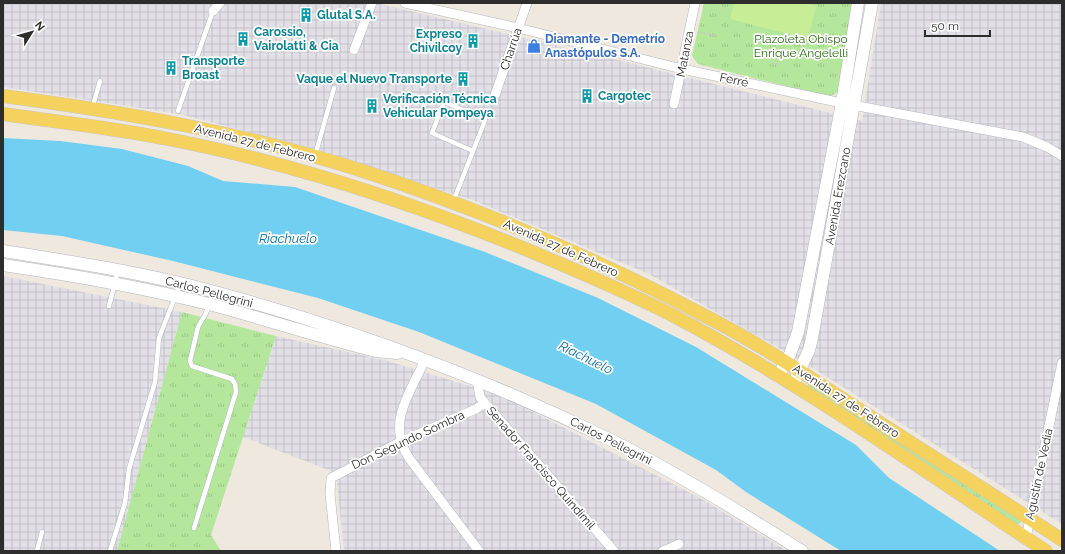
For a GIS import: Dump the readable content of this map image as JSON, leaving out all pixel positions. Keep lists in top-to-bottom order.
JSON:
{
  "streets": {
    "main road": ["Avenida 27 de Febrero", "Avenida Erezcano", "Carlos Pellegrini"],
    "street": [
      "Charrúa",
      "Matanza",
      "Ferré",
      "Don Segundo Sombra",
      "Senador Francisco Quindimil",
      "Agustín de Vedia"
    ]
  },
  "crossings": [
    ["Charrúa", "Ferré"],
    ["Matanza", "Ferré"],
    ["Ferré", "Avenida Erezcano"],
    ["Avenida 27 de Febrero", "Avenida Erezcano"],
    ["Avenida 27 de Febrero", "Agustín de Vedia"],
    ["Carlos Pellegrini", "Senador Francisco Quindimil"],
    ["Don Segundo Sombra", "Senador Francisco Quindimil"]
  ],
  "water": ["Riachuelo"],
  "parks": ["Plazoleta Obispo Enrique Angelelli"],
  "places": {
    "building": [
      "Glutal S.A.",
      "Carossio, Vairolatti & Cia",
      "Expreso Chivilcoy",
      "Transporte Broast",
      "Vaque el Nuevo Transporte",
      "Cargotec",
      "Verificación Técnica Vehicular Pompeya"
    ],
    "shop": ["Diamante - Demetrío Anastópulos S.A."]
  },
  "scale_bar": "50 m",
  "north": "top right"
}
